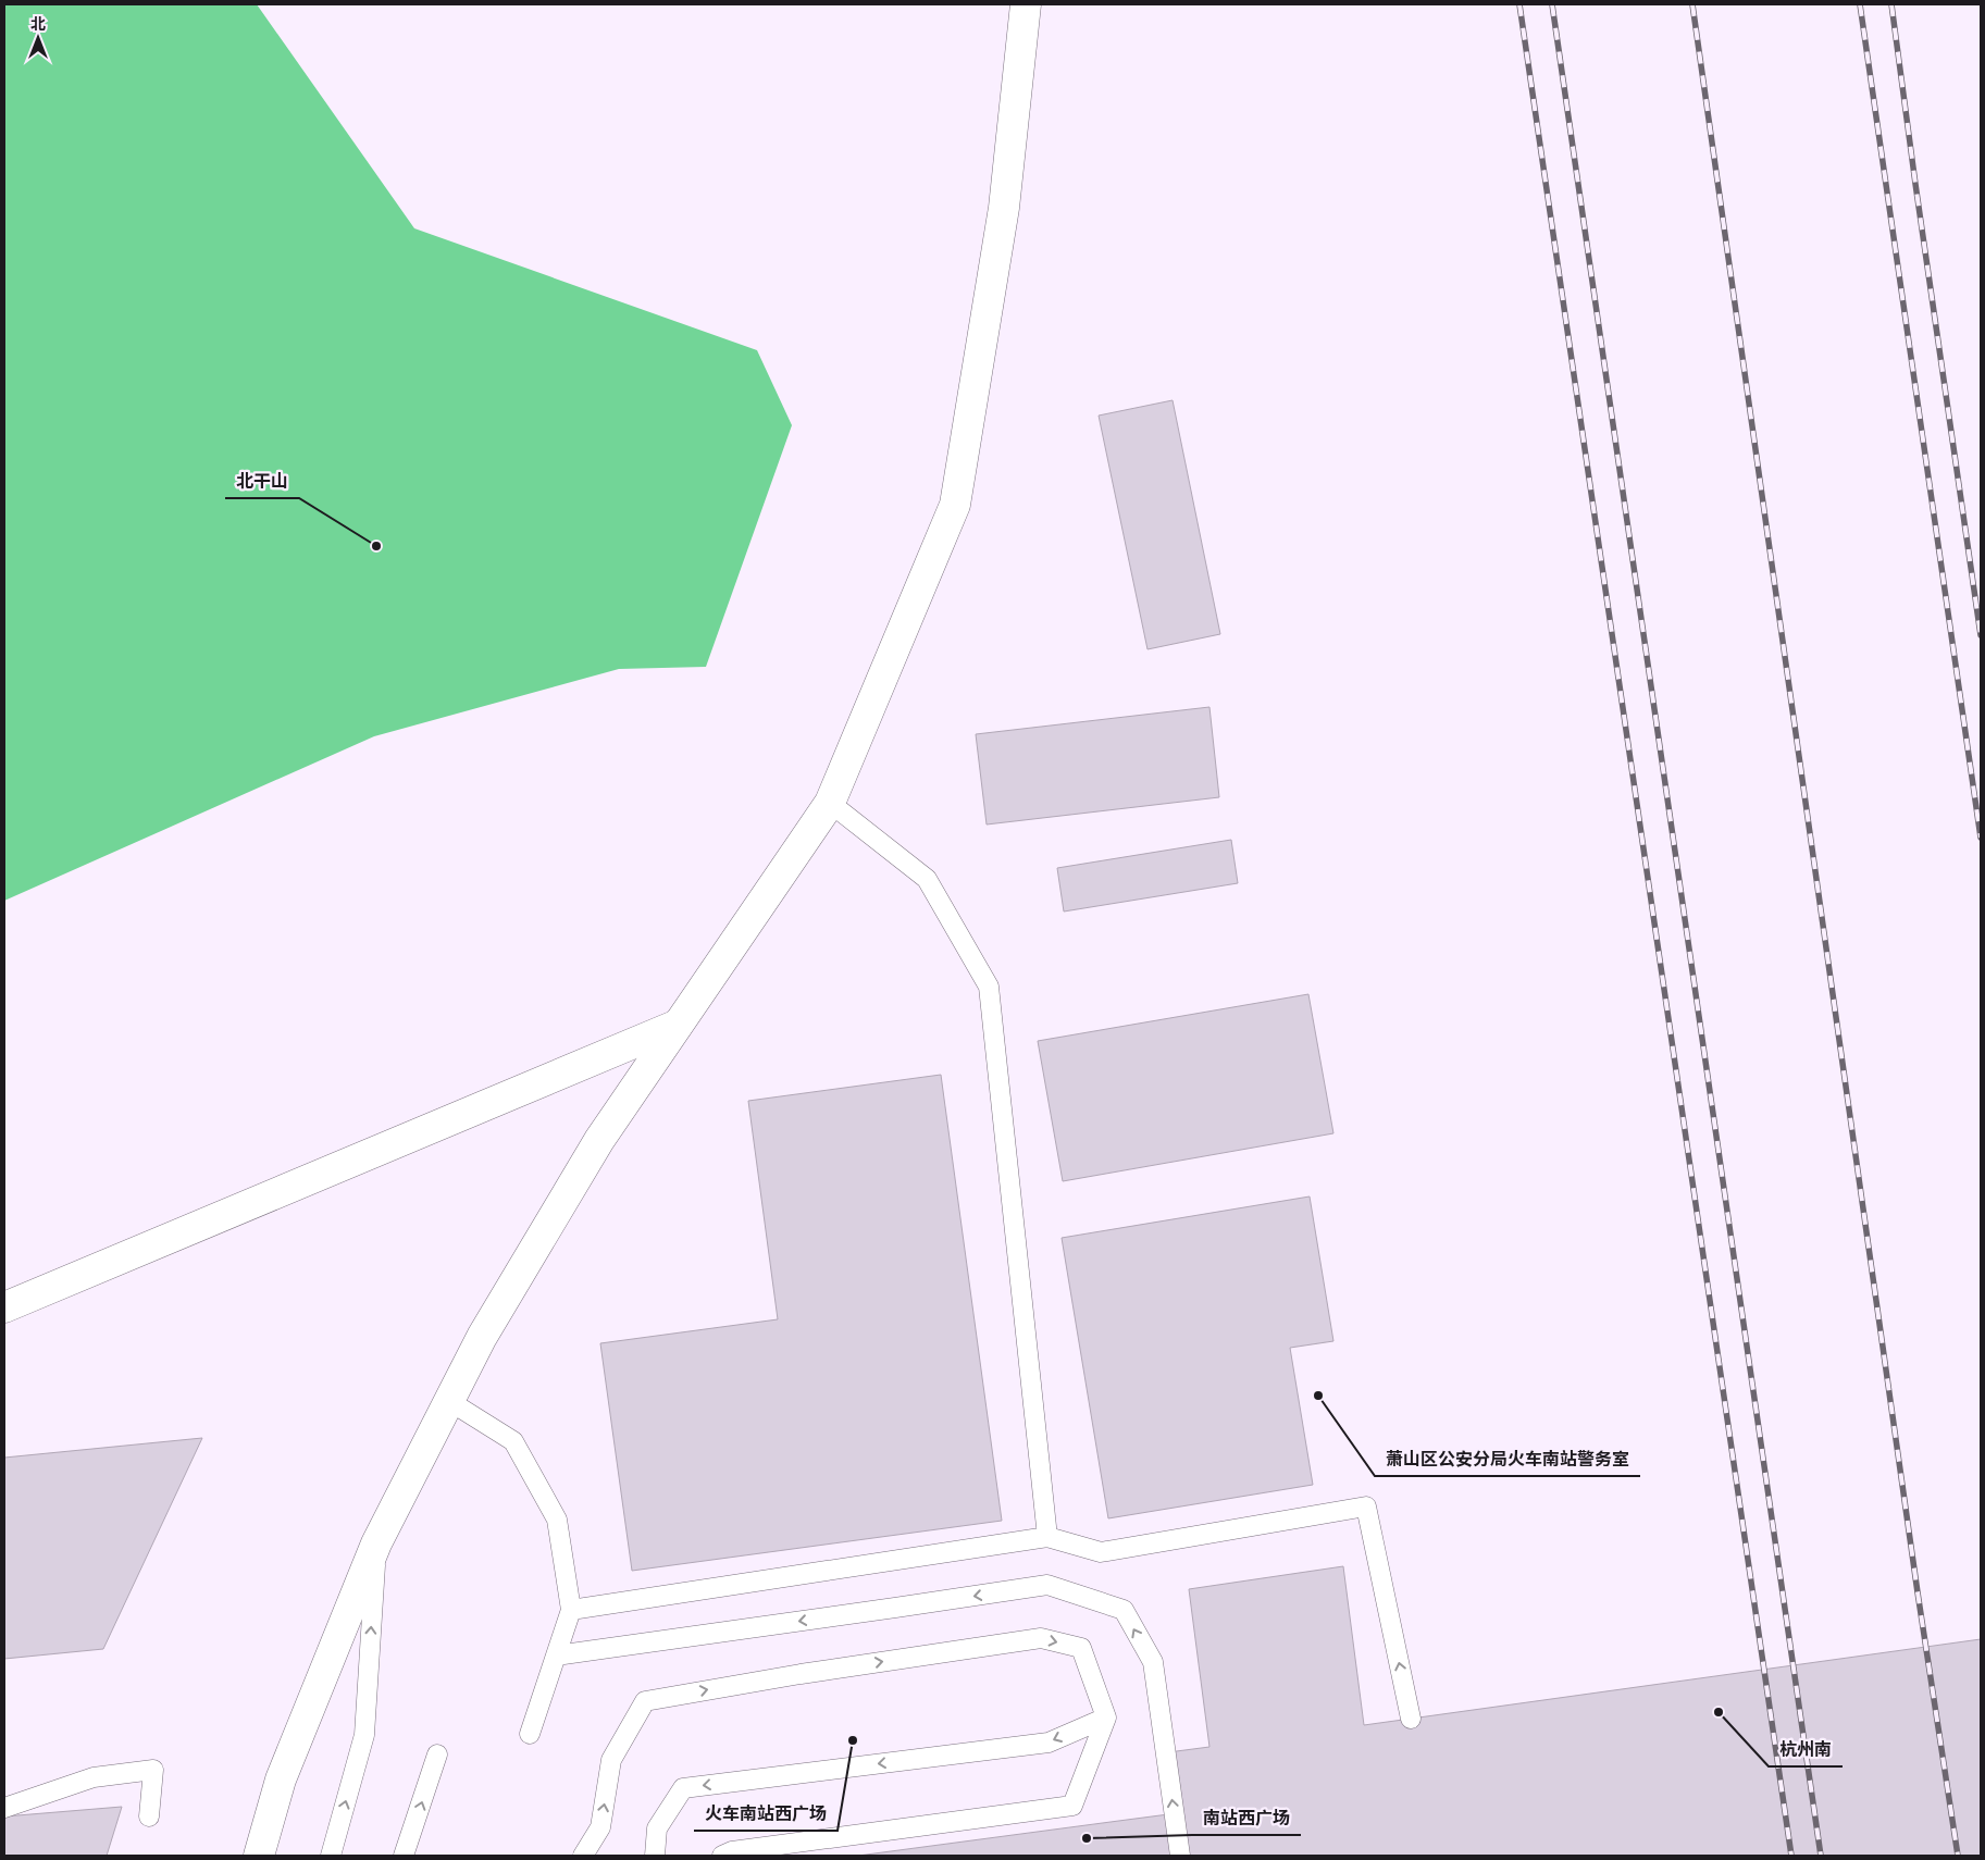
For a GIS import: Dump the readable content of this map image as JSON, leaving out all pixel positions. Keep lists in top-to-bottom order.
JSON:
{
  "places": [
    "北干山",
    "萧山区公安分局火车南站警务室",
    "杭州南",
    "火车南站西广场",
    "南站西广场"
  ],
  "north": "top"
}
